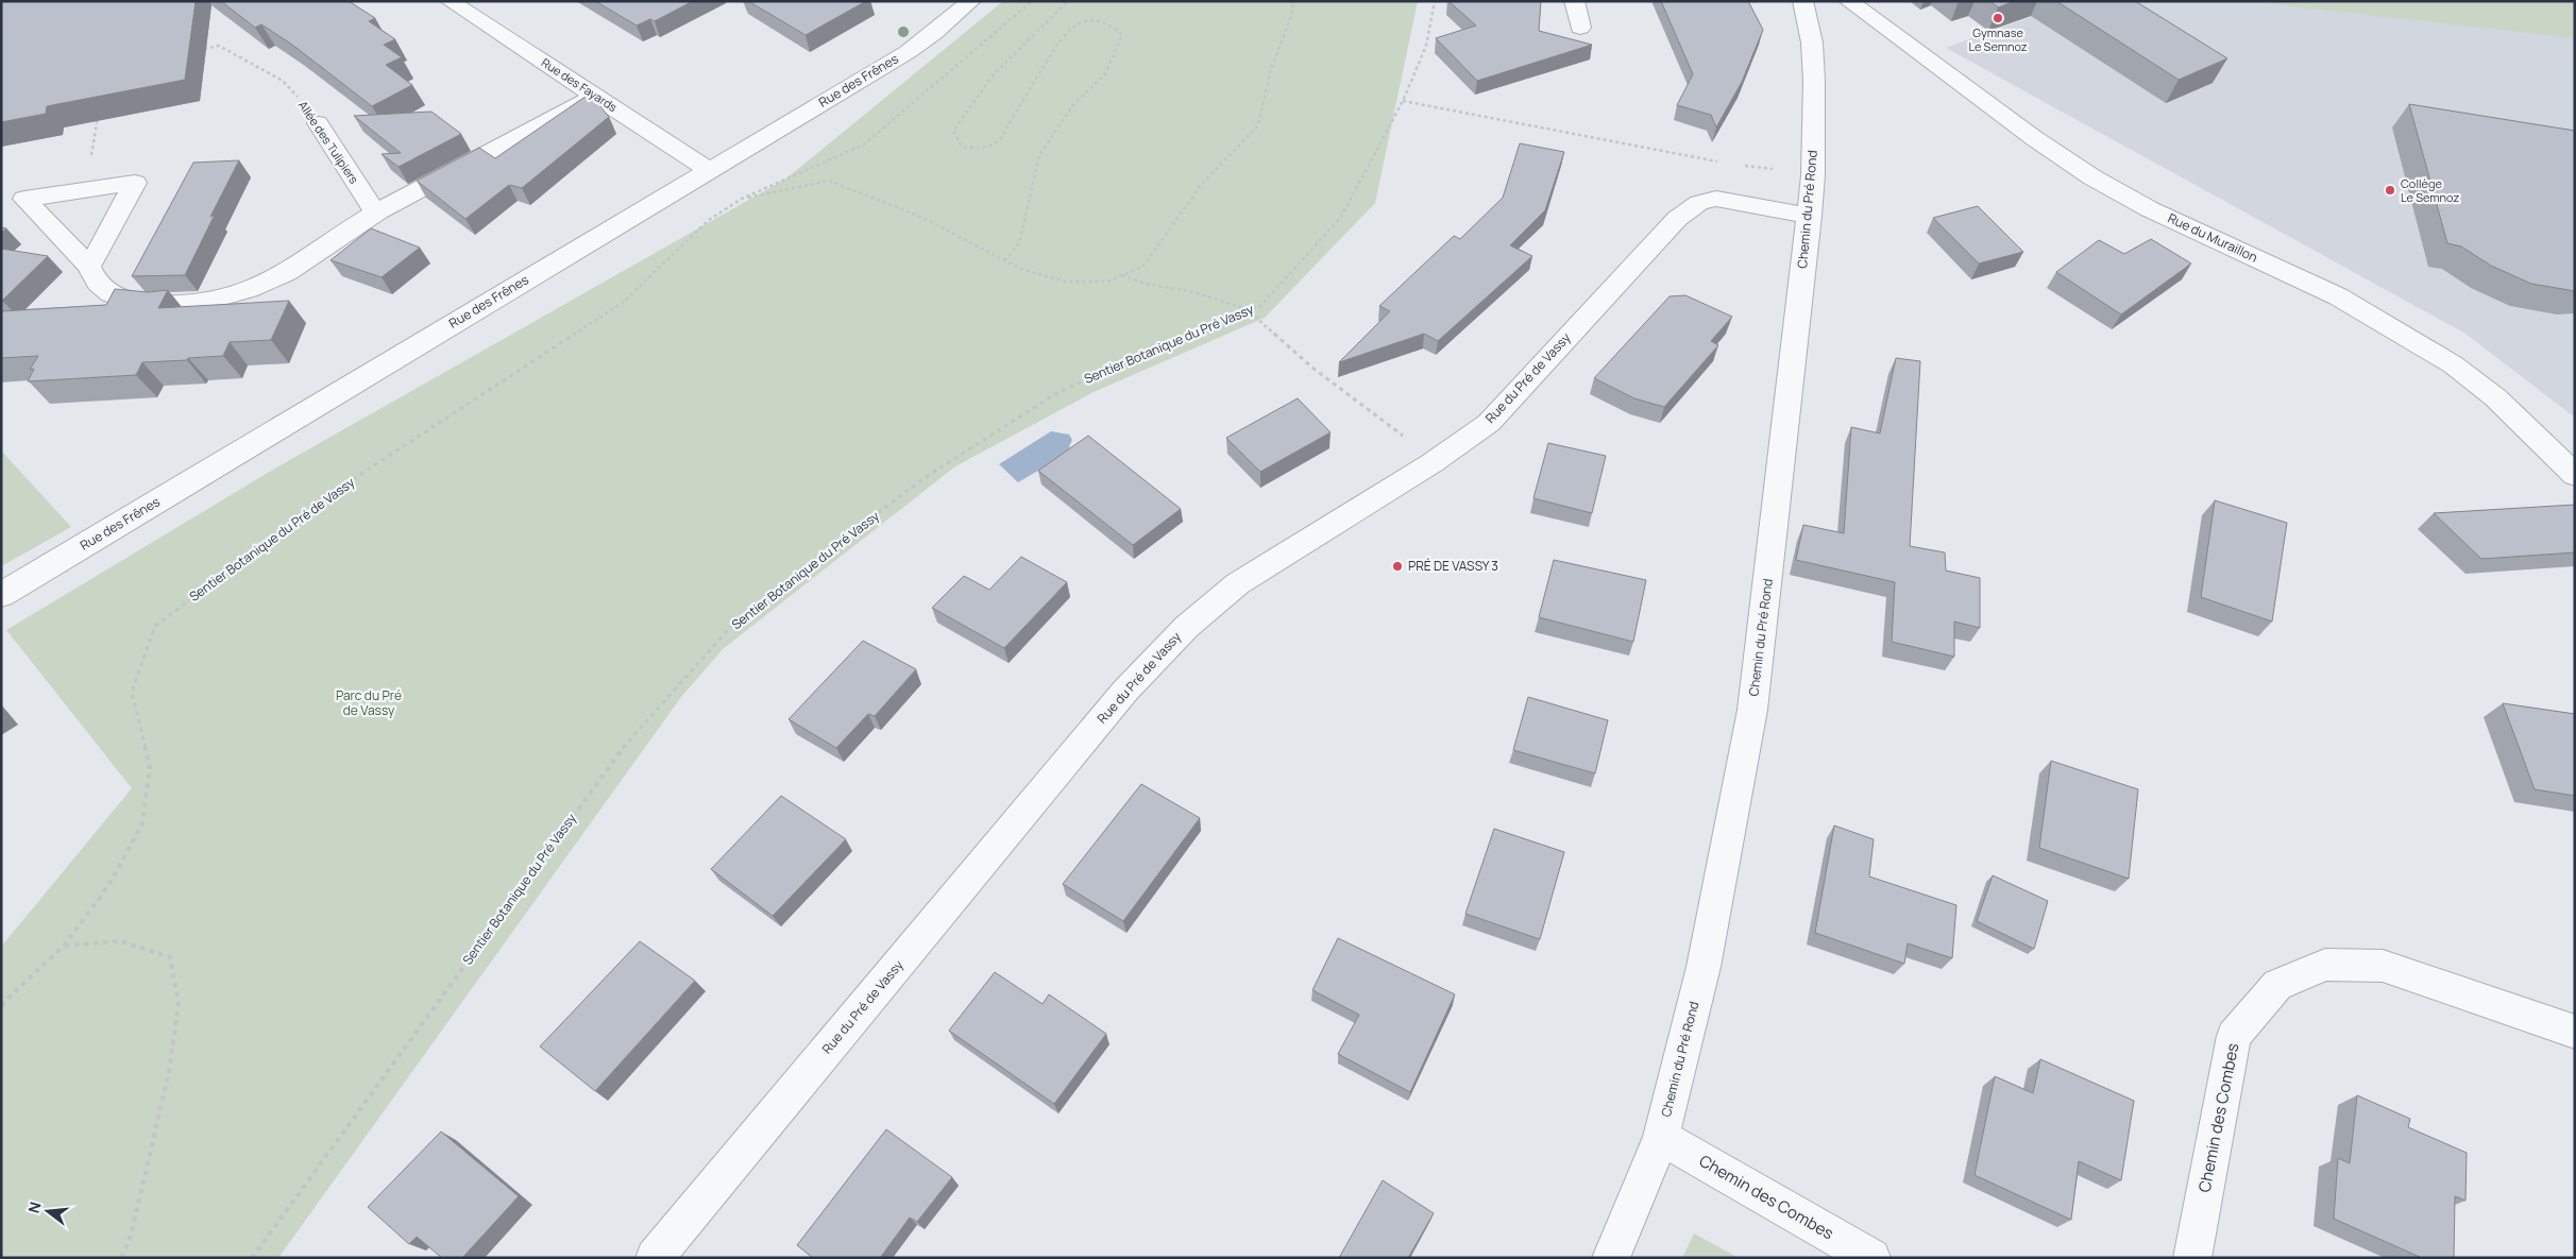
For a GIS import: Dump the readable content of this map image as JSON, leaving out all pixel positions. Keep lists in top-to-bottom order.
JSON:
{
  "streets": {
    "street": [
      "Rue des Frênes",
      "Rue des Fayards",
      "Allée des Tulipiers",
      "Chemin du Pré Rond",
      "Rue du Muraillon",
      "Rue du Pré de Vassy",
      "Chemin des Combes"
    ],
    "path": ["Sentier Botanique du Pré Vassy", "Sentier Botanique du Pré de Vassy"]
  },
  "crossings": [
    ["Rue des Frênes", "Rue des Fayards"],
    ["Chemin du Pré Rond", "Rue du Pré de Vassy"],
    ["Chemin du Pré Rond", "Chemin des Combes"]
  ],
  "parks": ["Parc du Pré de Vassy"],
  "places": ["Gymnase Le Semnoz", "Collège Le Semnoz", "PRÉ DE VASSY 3"],
  "north": "left"
}
